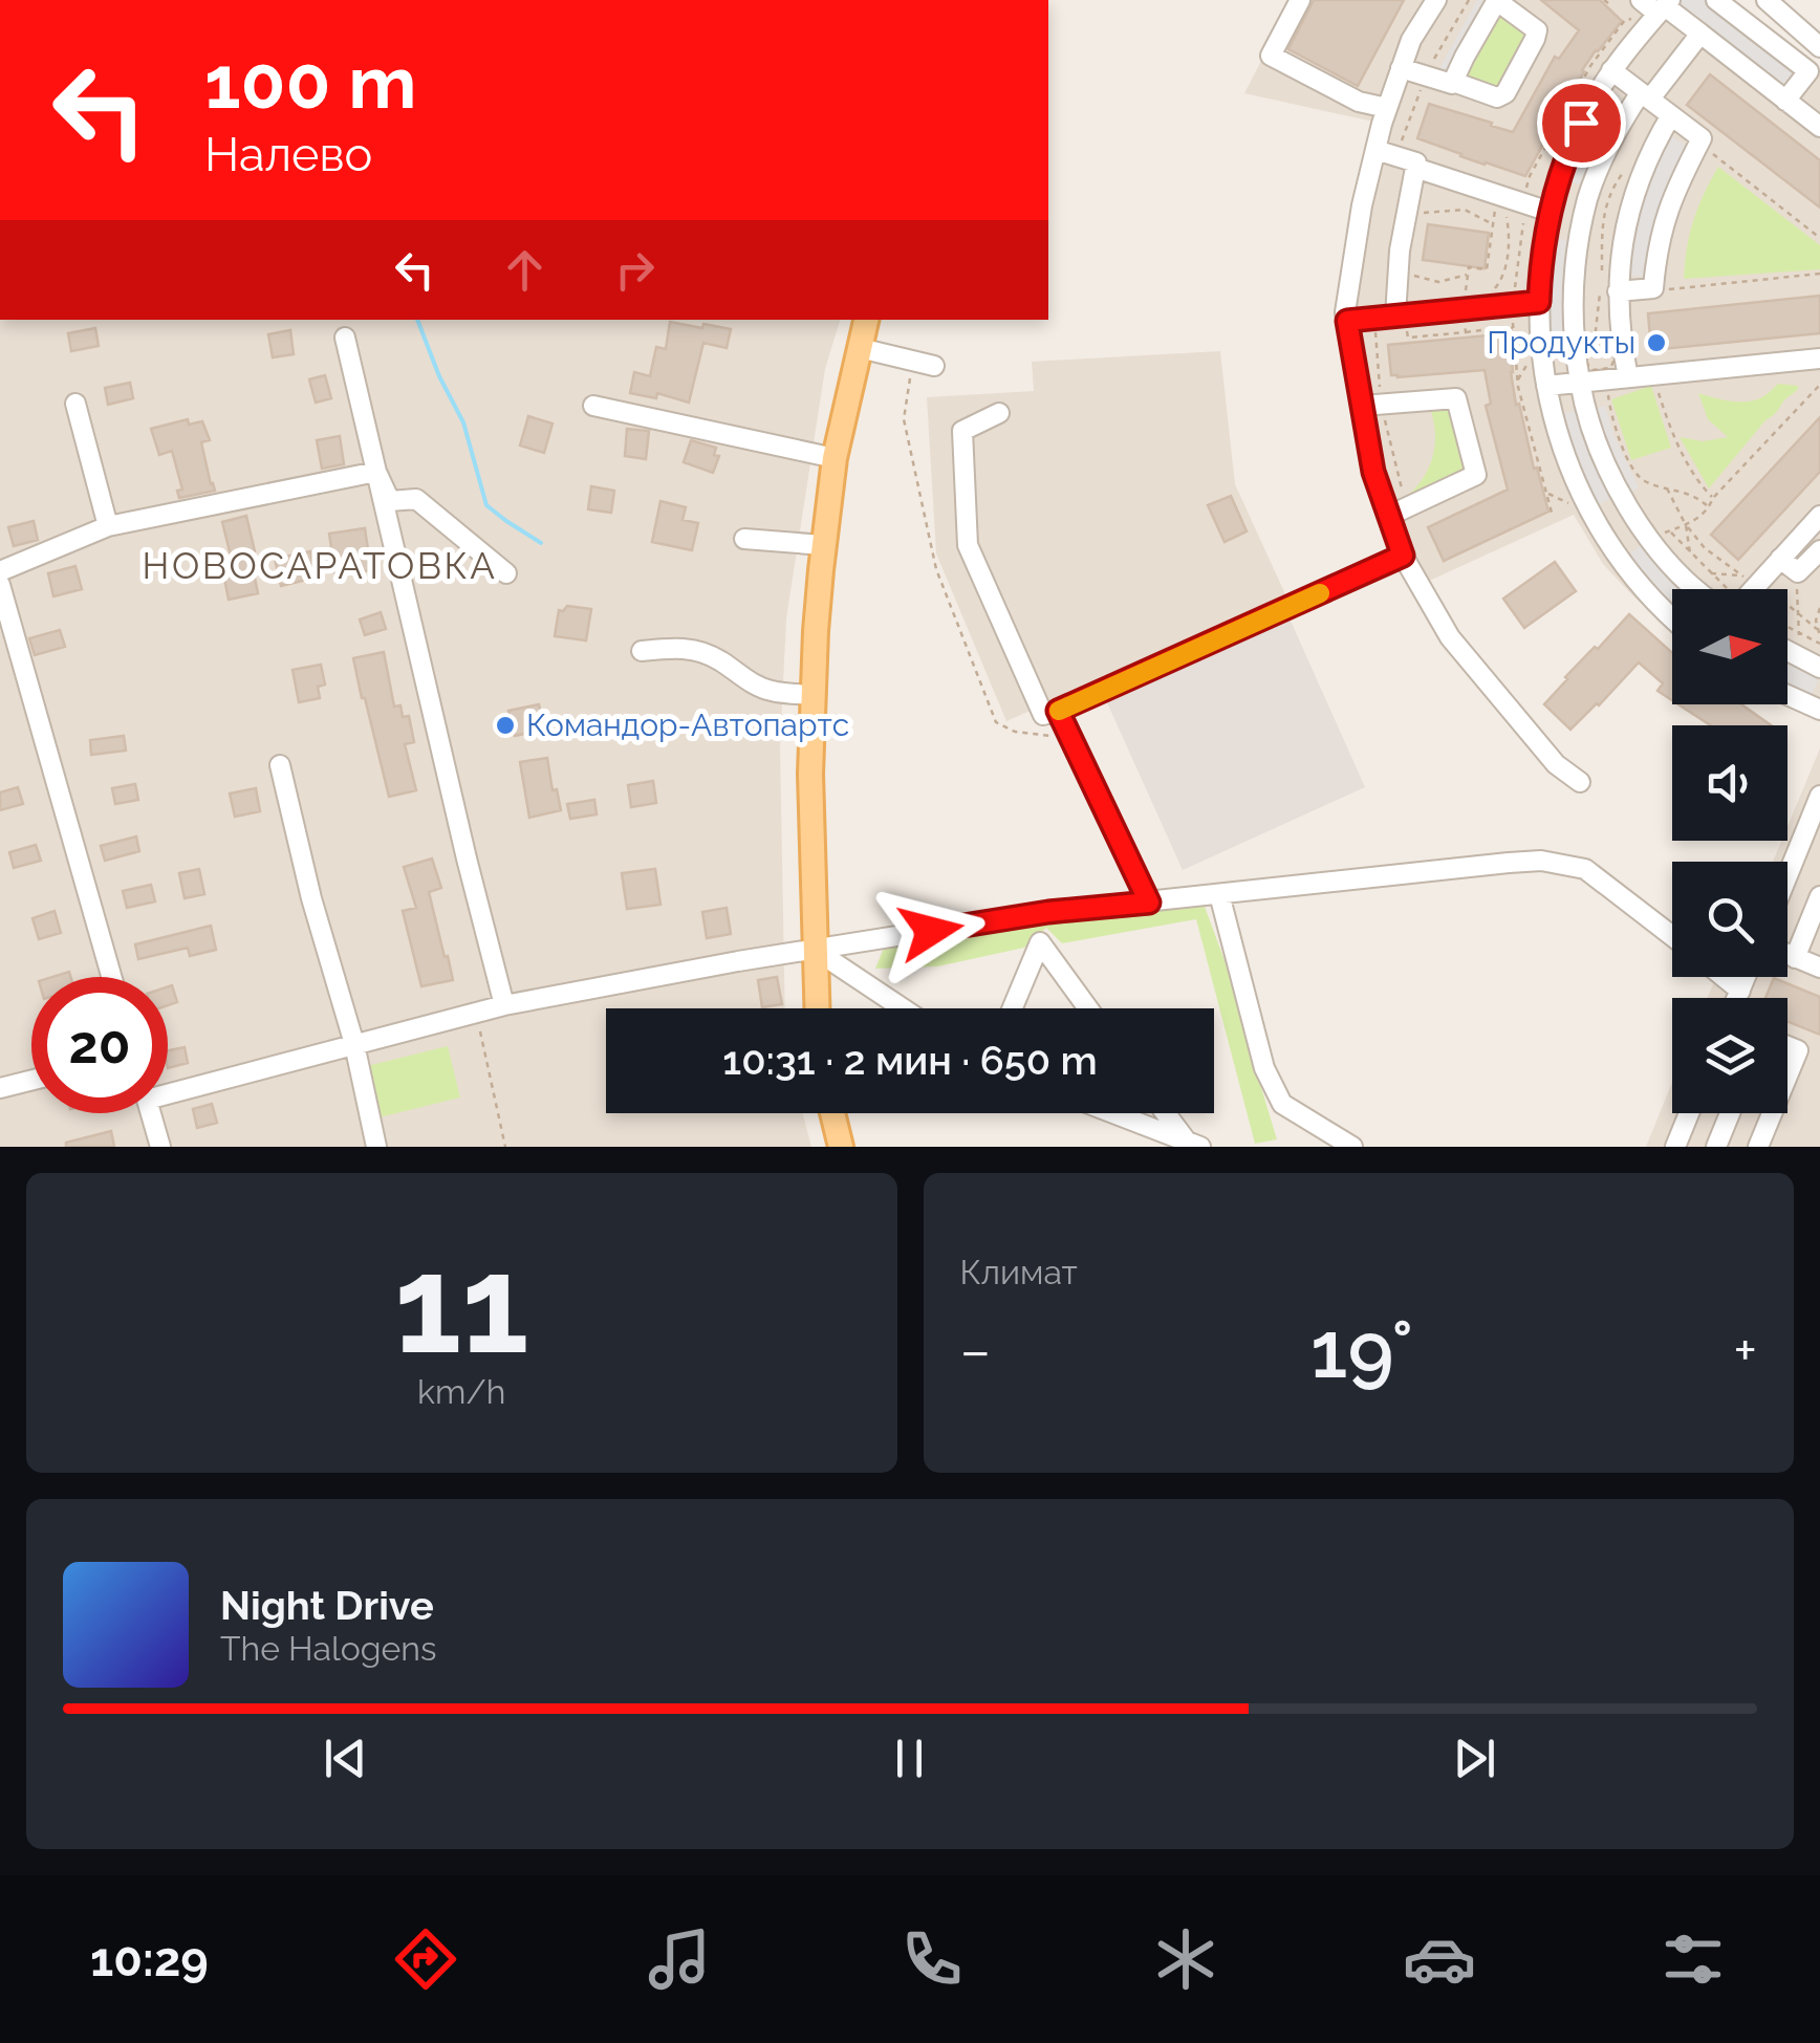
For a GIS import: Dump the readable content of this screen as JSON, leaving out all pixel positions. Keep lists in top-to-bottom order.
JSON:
{
  "districts": ["НОВОСАРАТОВКА"],
  "places": ["Продукты", "Командор-Автопартс"],
  "north": "right",
  "page": {
    "turn": ["100 m", "Налево"],
    "limit": "20",
    "trip": "10:31 · 2 мин · 650 m",
    "tile": [
      ["11", "km/h"],
      "Климат"
    ],
    "heat": ["−", "19°", "+"],
    "song": ["Night Drive", "The Halogens"],
    "tabs": "10:29"
  }
}
